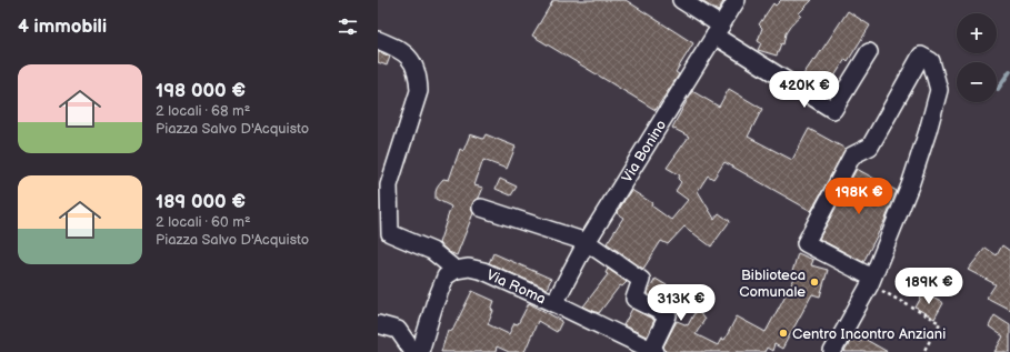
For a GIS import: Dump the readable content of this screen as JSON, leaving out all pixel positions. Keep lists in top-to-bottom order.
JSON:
{
  "streets": {
    "street": ["Via Bonino", "Via Roma"]
  },
  "crossings": [
    ["Via Bonino", "Via Roma"]
  ],
  "places": ["Biblioteca Comunale", "Centro Incontro Anziani"],
  "page": {
    "heading": "4 immobili",
    "map_buttons": ["+", "−"],
    "list": [
      {
        "name": "198 000 €",
        "note": "2 locali · 68 m² · Piazza Salvo D'Acquisto"
      },
      {
        "name": "189 000 €",
        "note": "2 locali · 60 m² · Piazza Salvo D'Acquisto"
      }
    ],
    "price": [
      "420K €",
      "198K €",
      "189K €",
      "313K €"
    ]
  }
}
